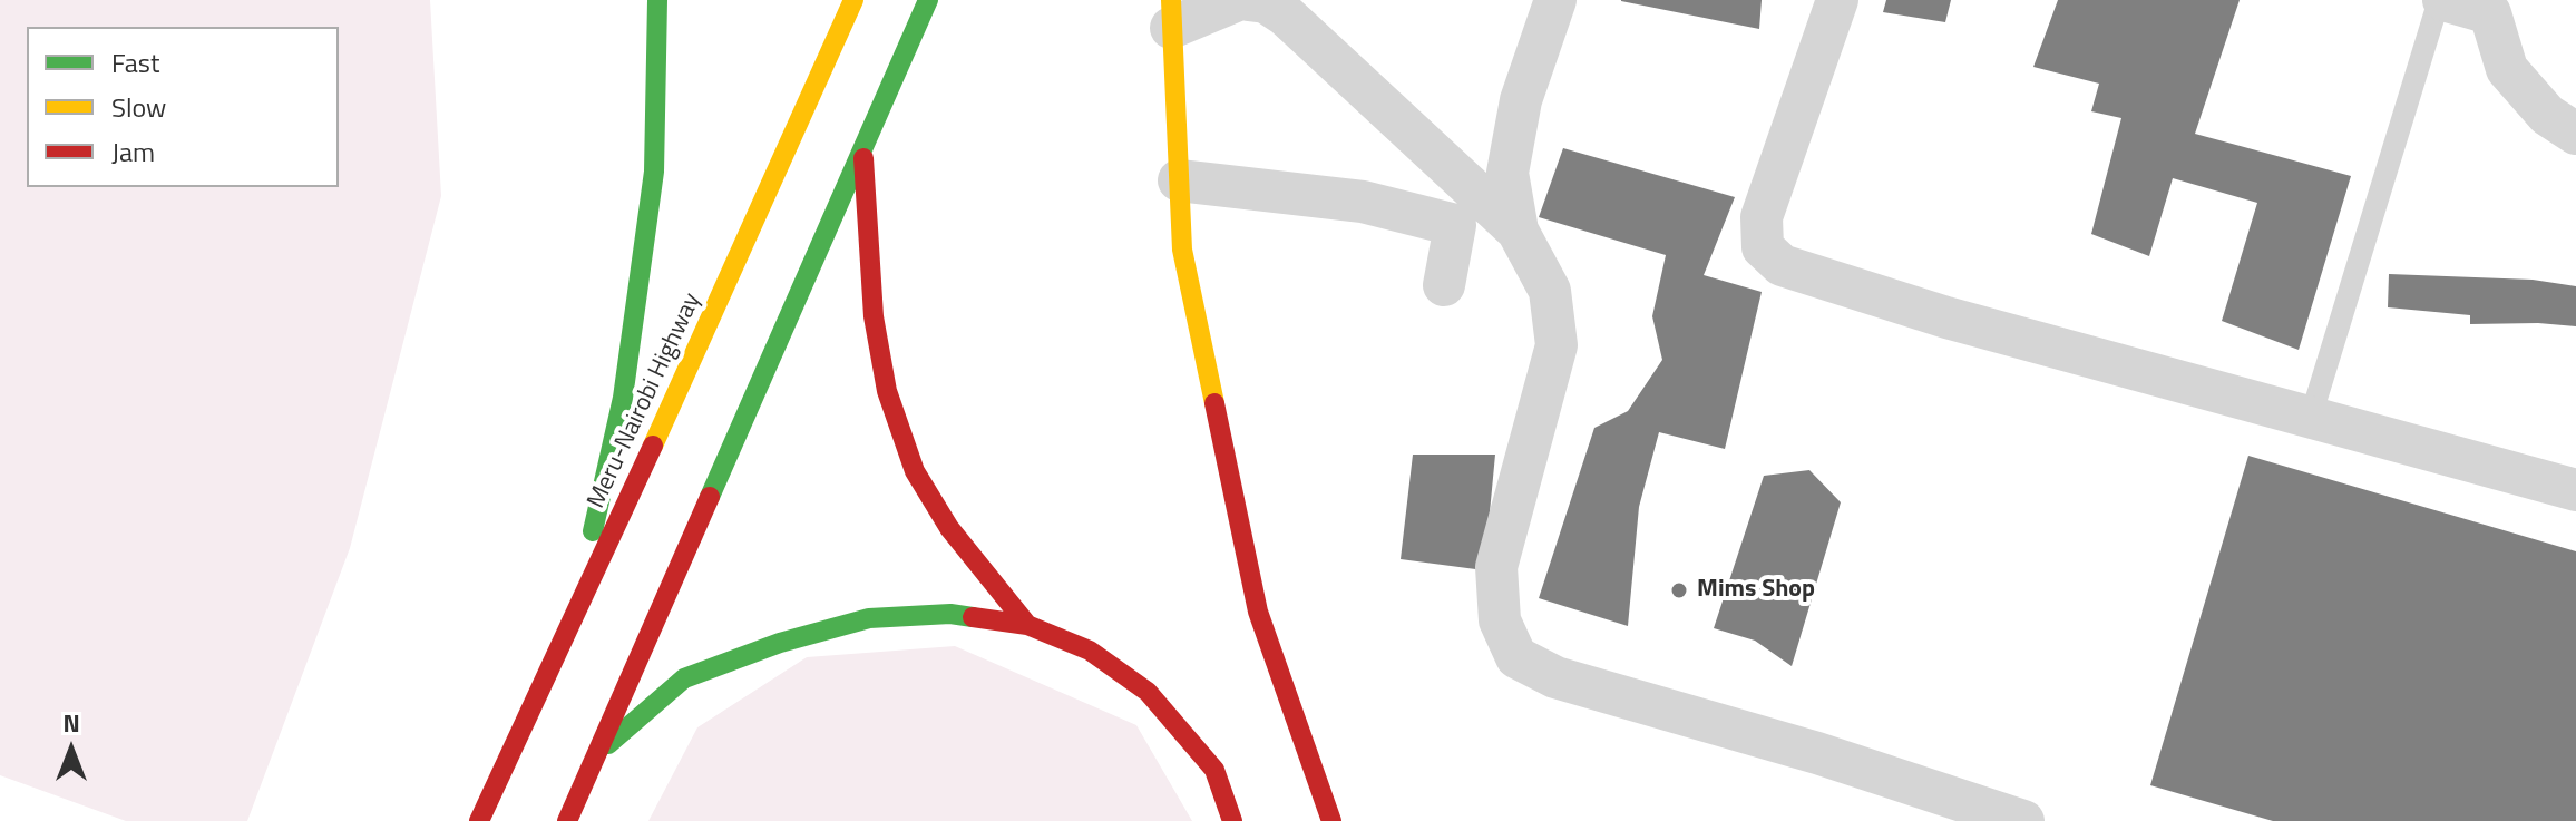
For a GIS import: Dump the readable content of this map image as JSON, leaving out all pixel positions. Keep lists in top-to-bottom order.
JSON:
{
  "streets": {
    "highway": ["Meru-Nairobi Highway"]
  },
  "places": ["Mims Shop"],
  "legend": ["Fast", "Slow", "Jam"],
  "north": "top"
}
